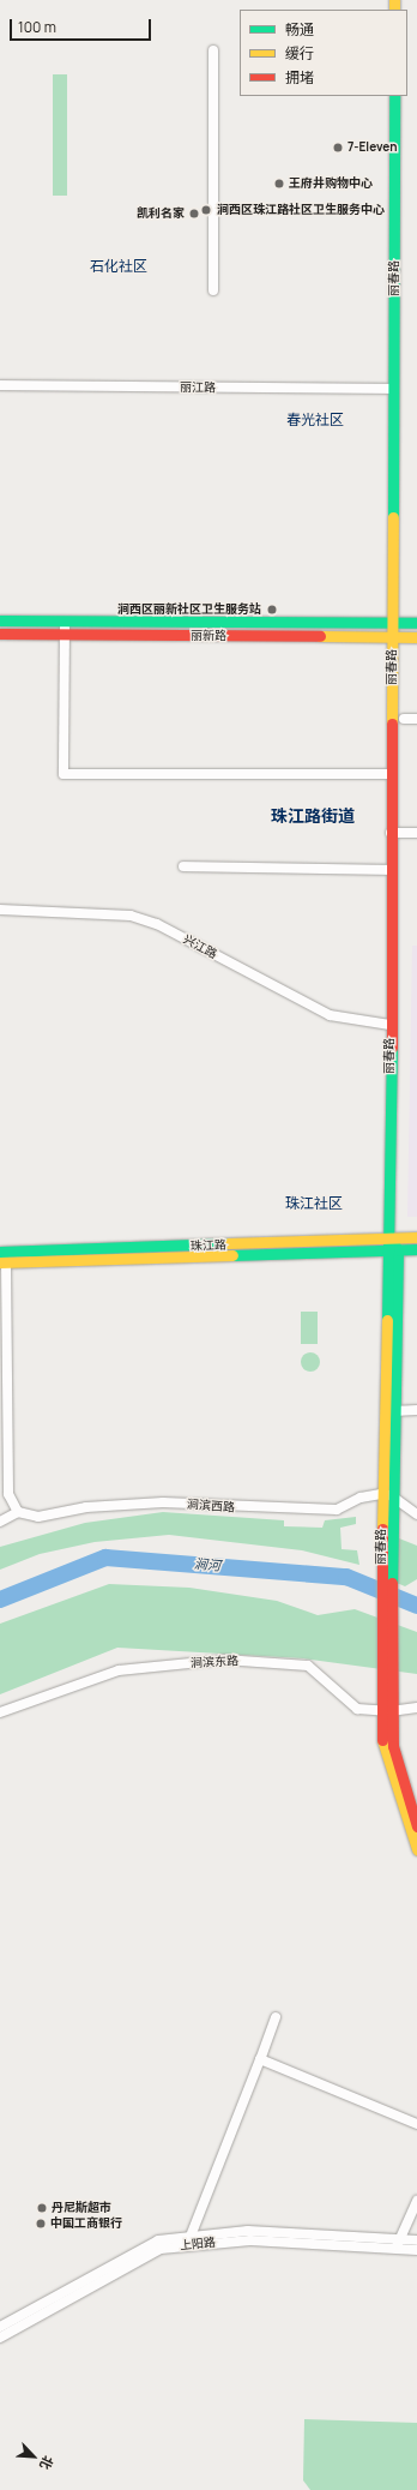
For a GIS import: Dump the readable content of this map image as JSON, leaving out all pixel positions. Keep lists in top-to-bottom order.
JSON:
{
  "streets": {
    "main road": ["丽春路", "丽新路", "珠江路"],
    "street": [
      "丽江路",
      "兴江路",
      "涧滨西路",
      "涧滨东路",
      "上阳路"
    ]
  },
  "crossings": [
    ["丽春路", "丽江路"],
    ["丽春路", "丽新路"],
    ["丽春路", "兴江路"],
    ["丽春路", "珠江路"],
    ["丽春路", "涧滨西路"],
    ["丽春路", "涧滨东路"]
  ],
  "districts": [
    "石化社区",
    "春光社区",
    "珠江路街道",
    "珠江社区"
  ],
  "water": ["涧河"],
  "places": [
    "7-Eleven",
    "王府井购物中心",
    "涧西区珠江路社区卫生服务中心",
    "凯利名家",
    "涧西区丽新社区卫生服务站",
    "丹尼斯超市",
    "中国工商银行"
  ],
  "legend": ["畅通", "缓行", "拥堵"],
  "scale_bar": "100 m",
  "north": "bottom right"
}
